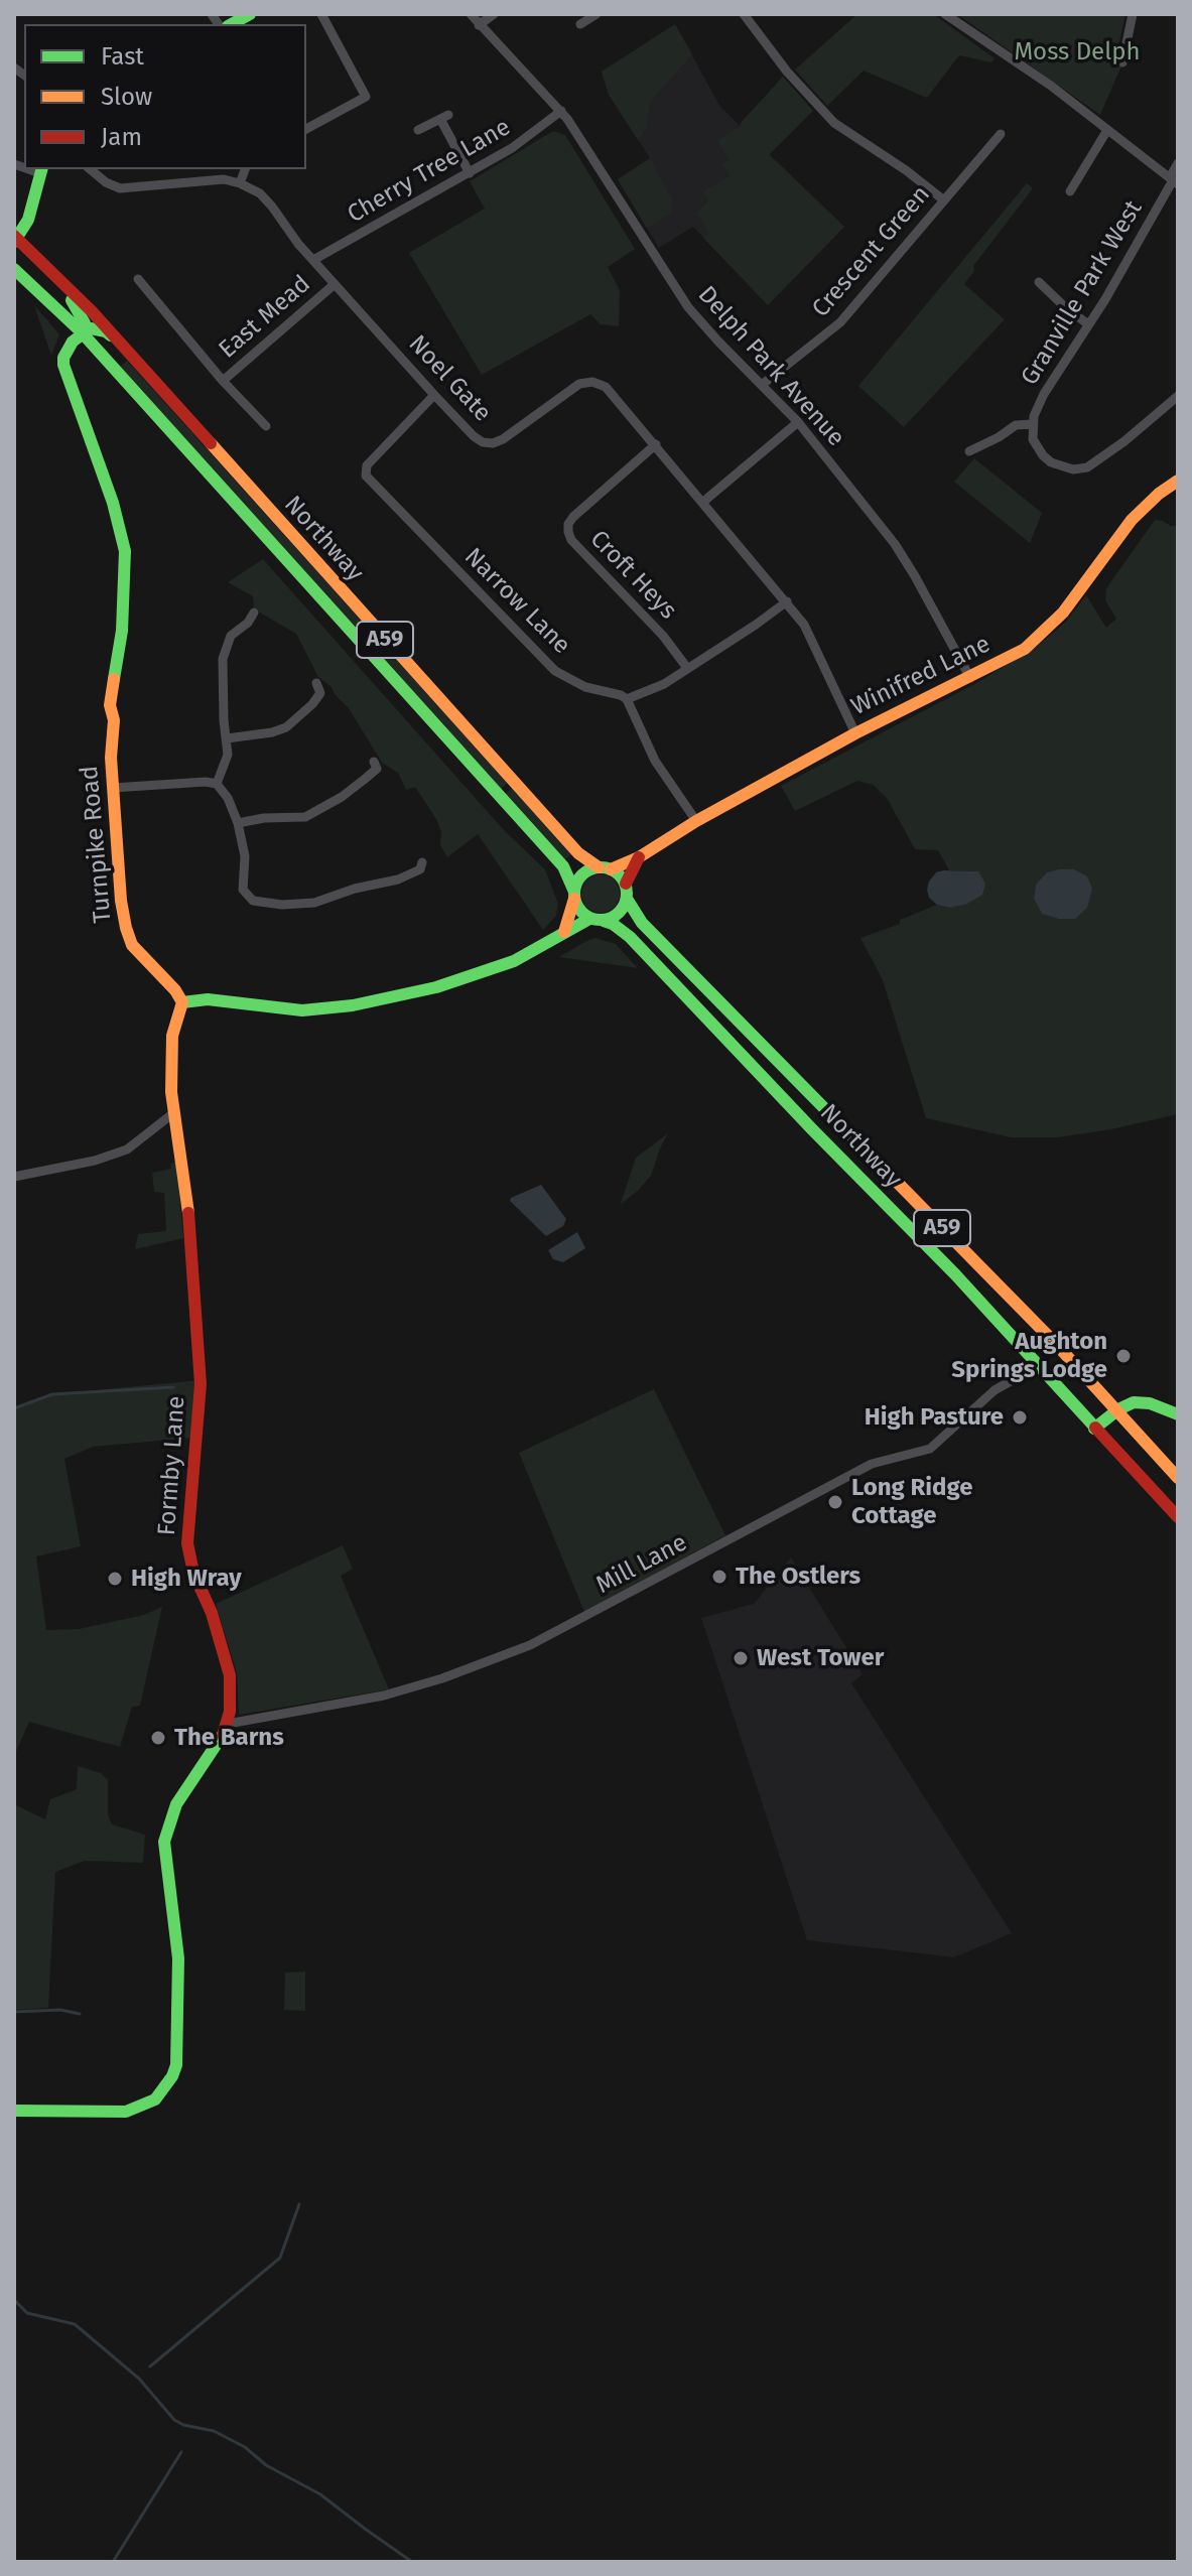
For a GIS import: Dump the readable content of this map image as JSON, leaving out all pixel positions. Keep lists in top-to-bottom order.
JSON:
{
  "streets": {
    "main road": [
      "Northway",
      "A59",
      "Winifred Lane",
      "Turnpike Road",
      "Formby Lane"
    ],
    "street": [
      "Cherry Tree Lane",
      "Crescent Green",
      "Granville Park West",
      "East Mead",
      "Delph Park Avenue",
      "Noel Gate",
      "Croft Heys",
      "Narrow Lane",
      "Mill Lane"
    ]
  },
  "crossings": [
    ["Cherry Tree Lane", "Delph Park Avenue"],
    ["Cherry Tree Lane", "Noel Gate"],
    ["Crescent Green", "Delph Park Avenue"],
    ["East Mead", "Noel Gate"],
    ["Delph Park Avenue", "Winifred Lane"],
    ["Noel Gate", "Croft Heys"],
    ["Noel Gate", "Winifred Lane"],
    ["Northway", "A59"],
    ["Northway", "Winifred Lane"],
    ["Northway", "Turnpike Road"],
    ["Northway", "Mill Lane"],
    ["A59", "Winifred Lane"],
    ["Turnpike Road", "Formby Lane"],
    ["Formby Lane", "Mill Lane"]
  ],
  "parks": ["Moss Delph"],
  "places": [
    "Aughton Springs Lodge",
    "High Pasture",
    "Long Ridge Cottage",
    "The Ostlers",
    "High Wray",
    "West Tower",
    "The Barns"
  ],
  "legend": ["Fast", "Slow", "Jam"]
}
